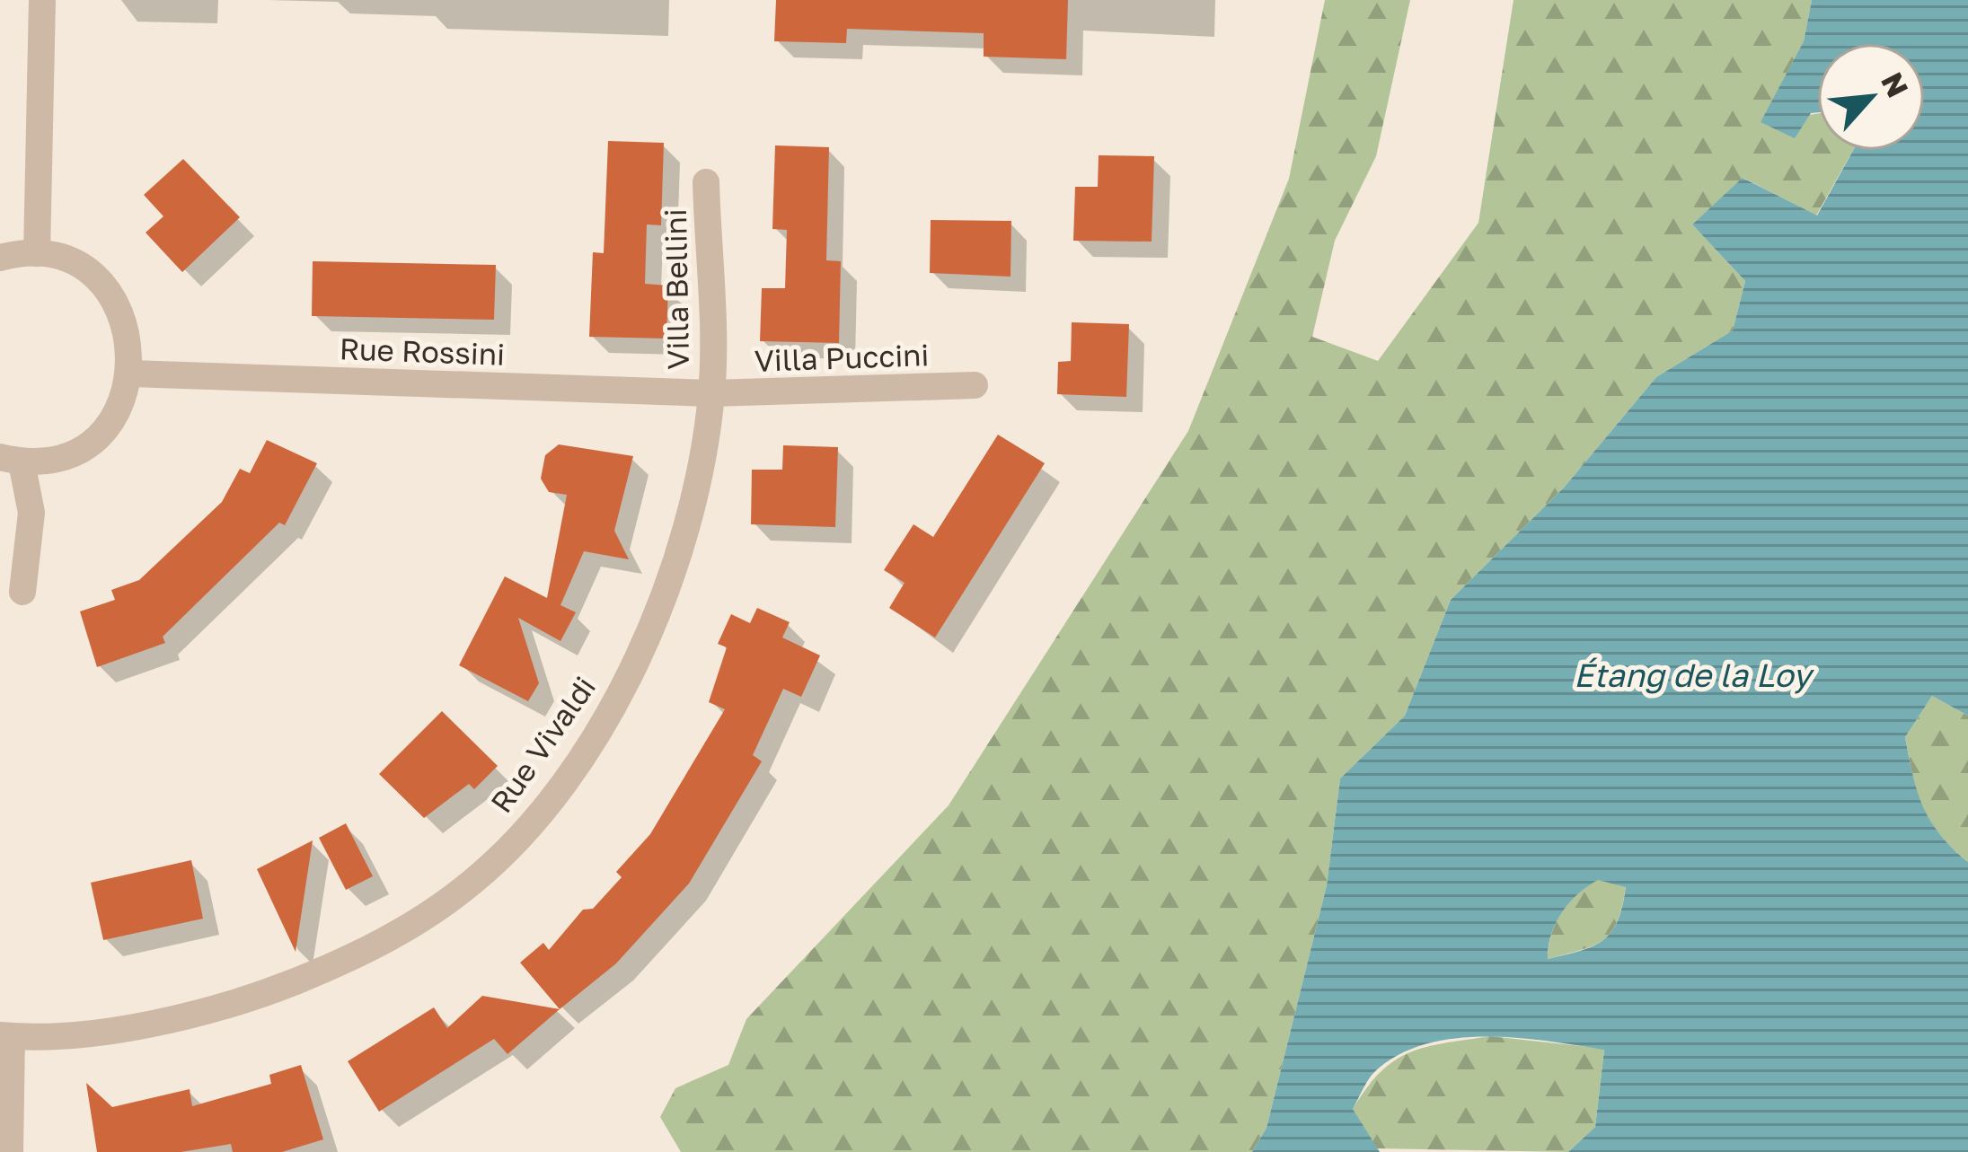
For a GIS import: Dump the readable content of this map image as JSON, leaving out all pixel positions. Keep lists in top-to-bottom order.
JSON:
{
  "streets": {
    "street": [
      "Villa Bellini",
      "Rue Rossini",
      "Villa Puccini",
      "Rue Vivaldi"
    ]
  },
  "crossings": [
    ["Villa Bellini", "Rue Rossini"],
    ["Villa Bellini", "Villa Puccini"],
    ["Villa Bellini", "Rue Vivaldi"],
    ["Rue Rossini", "Villa Puccini"],
    ["Rue Rossini", "Rue Vivaldi"],
    ["Villa Puccini", "Rue Vivaldi"]
  ],
  "water": ["Étang de la Loy"],
  "north": "top right"
}
